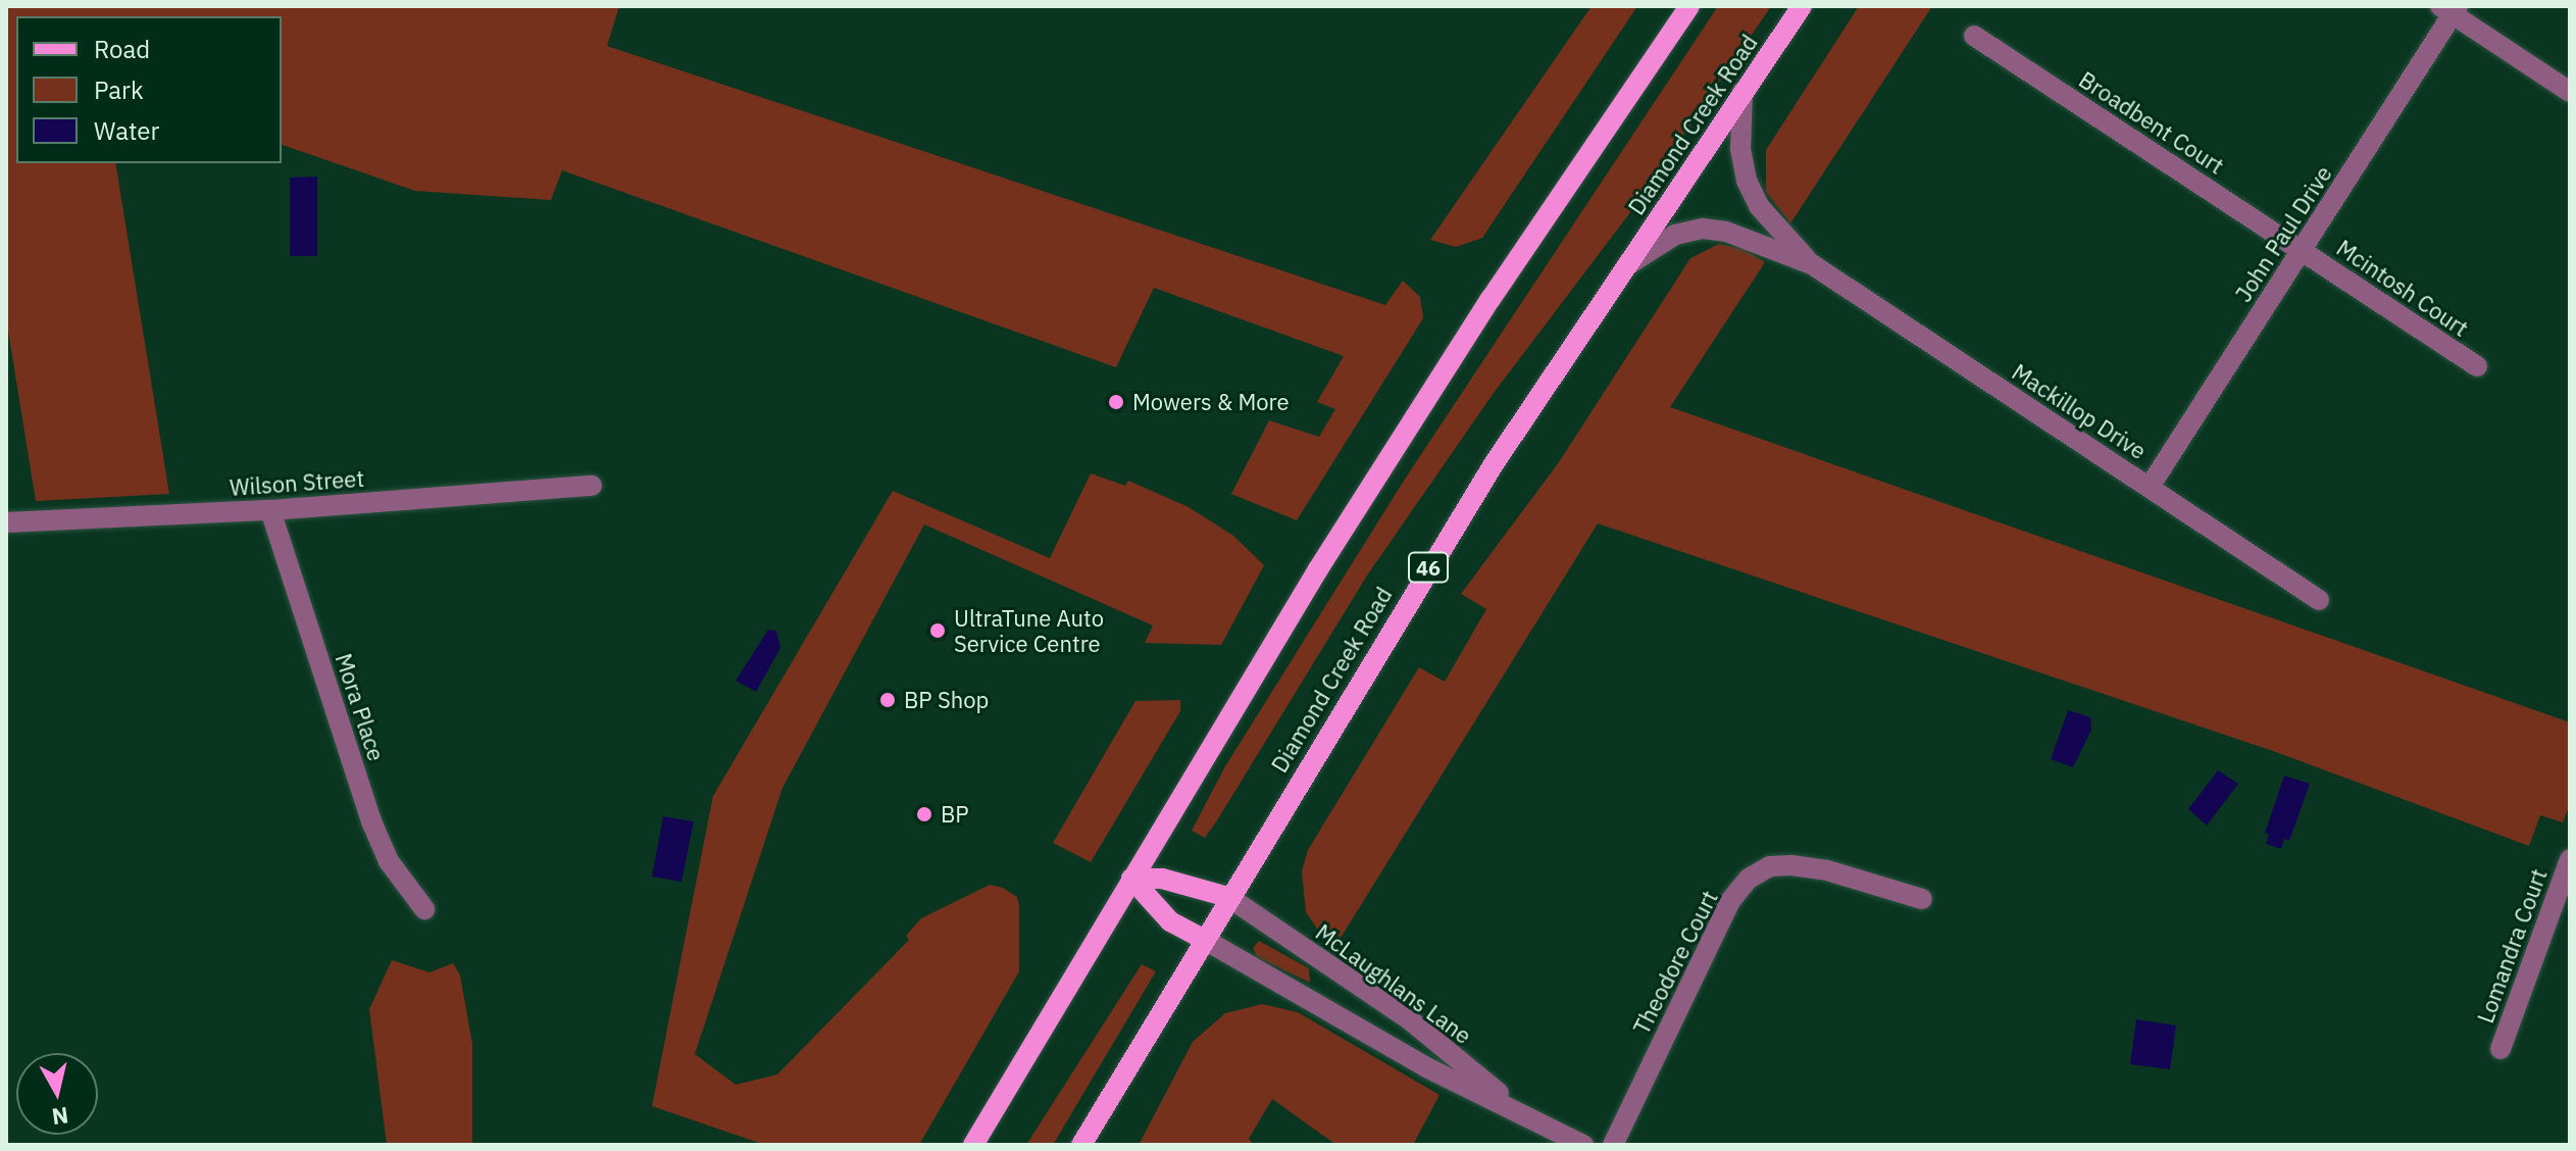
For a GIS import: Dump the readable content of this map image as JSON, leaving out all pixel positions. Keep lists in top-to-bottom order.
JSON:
{
  "streets": {
    "main road": ["Diamond Creek Road", "46"],
    "street": [
      "Broadbent Court",
      "John Paul Drive",
      "Mcintosh Court",
      "Mackillop Drive",
      "Wilson Street",
      "Mora Place",
      "Lomandra Court",
      "Theodore Court",
      "McLaughlans Lane"
    ]
  },
  "crossings": [
    ["Broadbent Court", "John Paul Drive"],
    ["Broadbent Court", "Mcintosh Court"],
    ["Diamond Creek Road", "Mackillop Drive"],
    ["Diamond Creek Road", "McLaughlans Lane"],
    ["John Paul Drive", "Mcintosh Court"],
    ["John Paul Drive", "Mackillop Drive"],
    ["Wilson Street", "Mora Place"]
  ],
  "places": [
    "Mowers & More",
    "UltraTune Auto Service Centre",
    "BP Shop",
    "BP"
  ],
  "legend": ["Road", "Park", "Water"],
  "north": "bottom"
}
